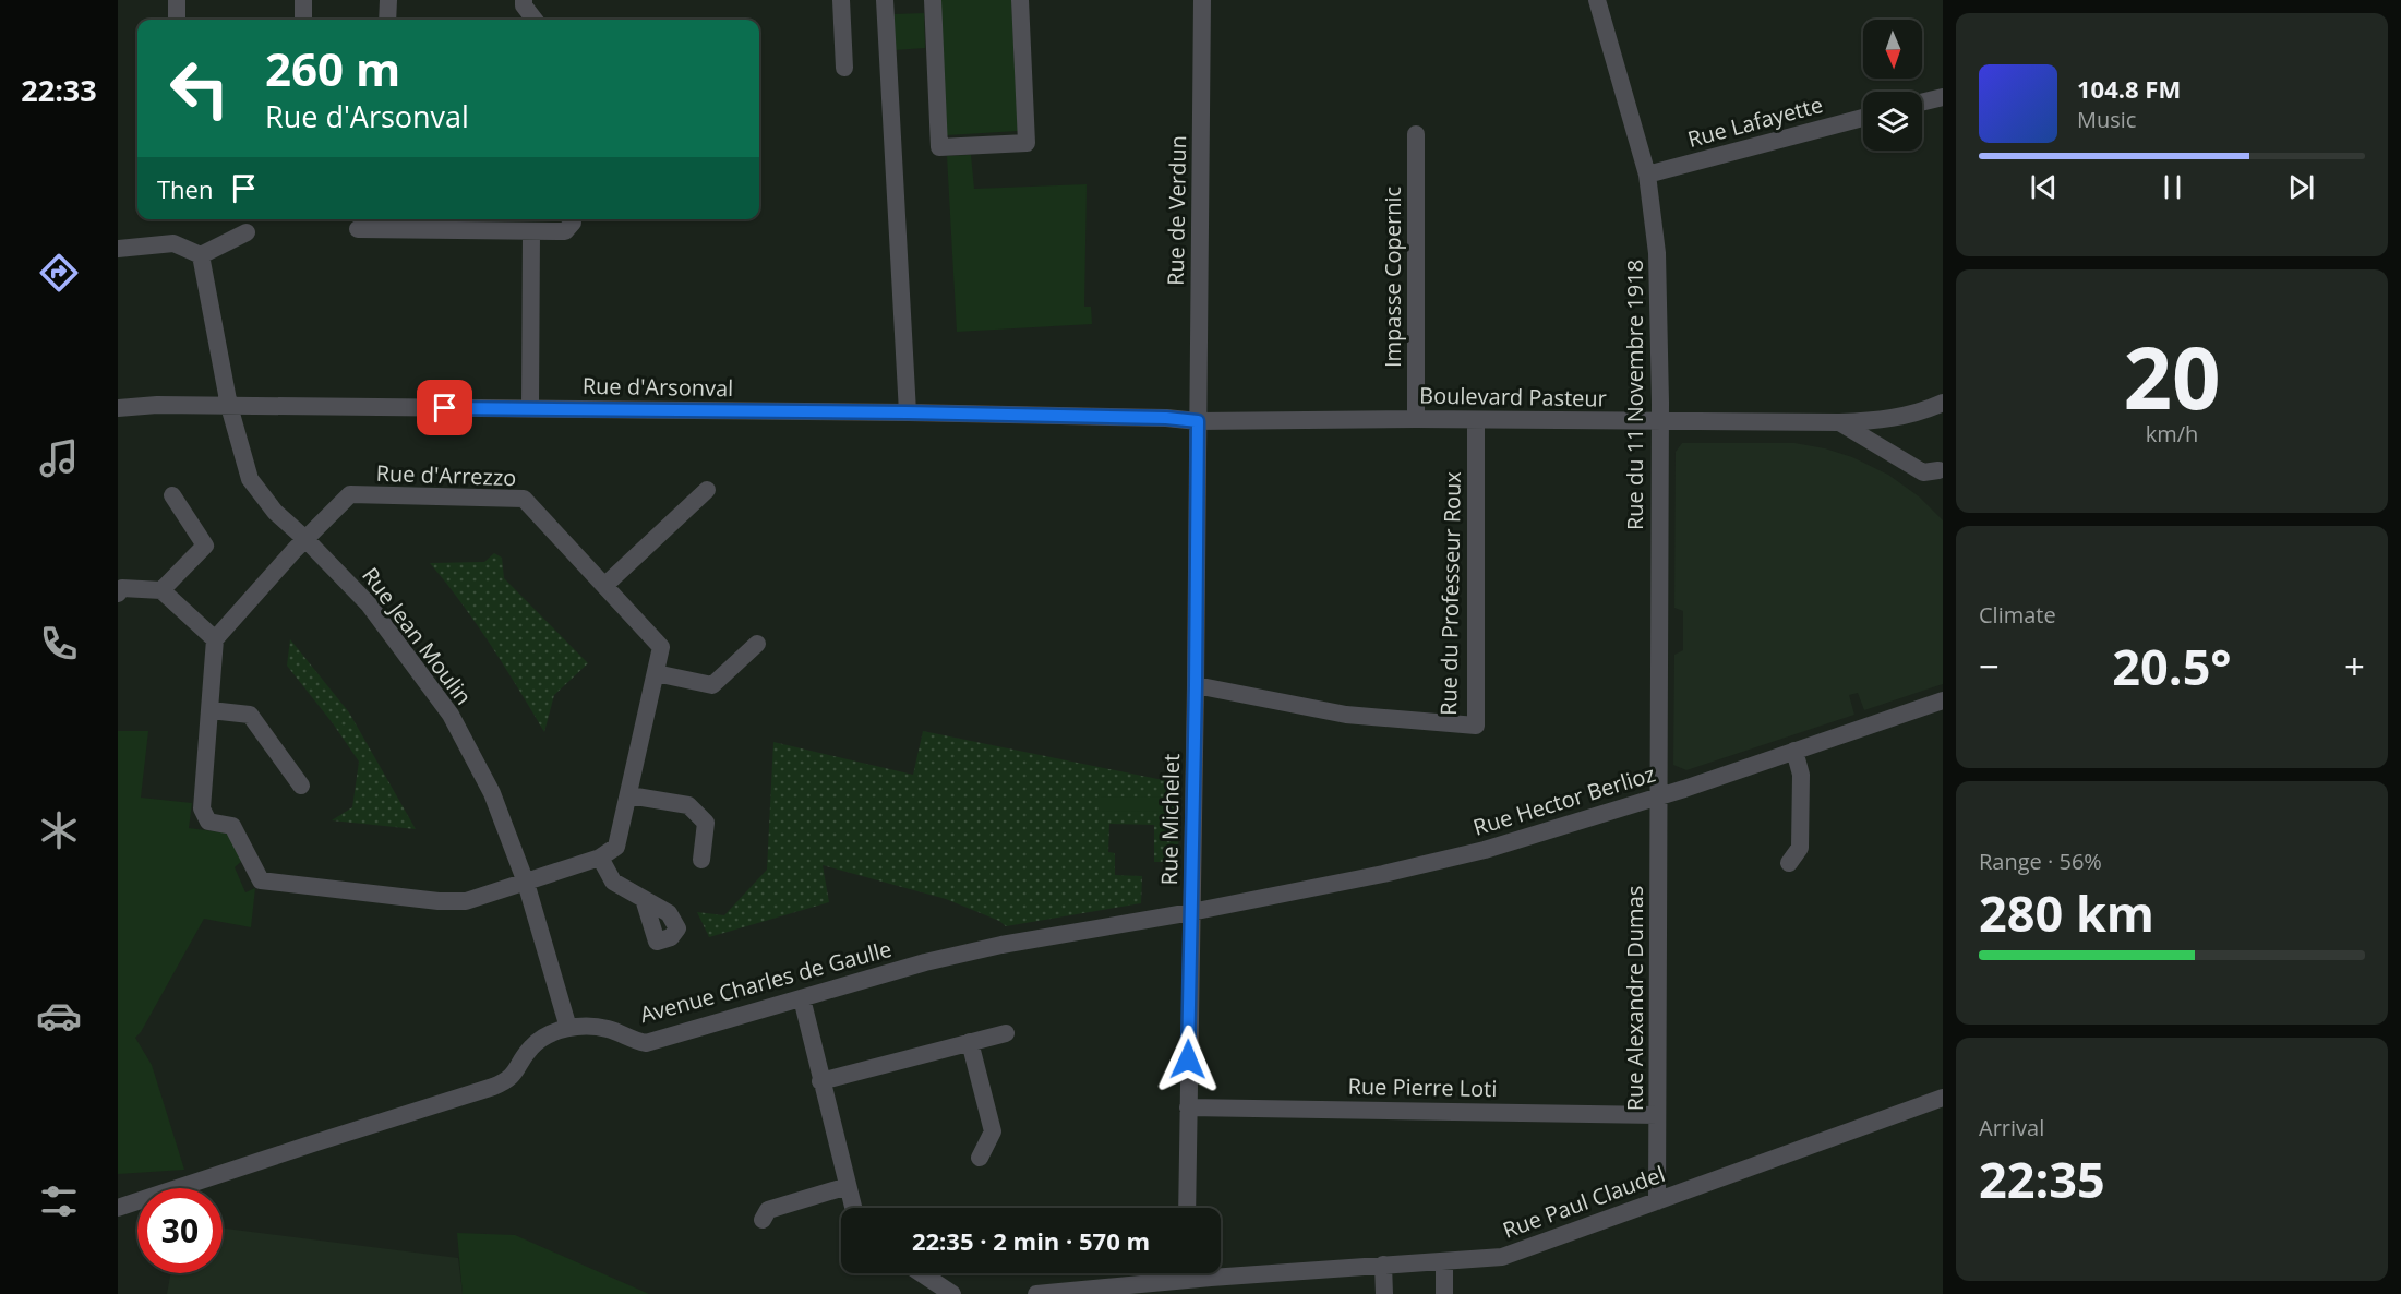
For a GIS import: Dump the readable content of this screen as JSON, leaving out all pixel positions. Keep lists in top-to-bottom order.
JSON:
{
  "streets": {
    "street": [
      "Rue Lafayette",
      "Rue de Verdun",
      "Impasse Copernic",
      "Rue d'Arsonval",
      "Rue du 11 Novembre 1918",
      "Boulevard Pasteur",
      "Rue d'Arrezzo",
      "Rue du Professeur Roux",
      "Rue Jean Moulin",
      "Rue Hector Berlioz",
      "Rue Michelet",
      "Avenue Charles de Gaulle",
      "Rue Alexandre Dumas",
      "Rue Pierre Loti",
      "Rue Paul Claudel"
    ]
  },
  "crossings": [
    ["Rue Lafayette", "Rue du 11 Novembre 1918"],
    ["Rue de Verdun", "Rue d'Arsonval"],
    ["Rue de Verdun", "Boulevard Pasteur"],
    ["Rue de Verdun", "Rue Michelet"],
    ["Impasse Copernic", "Boulevard Pasteur"],
    ["Rue d'Arsonval", "Boulevard Pasteur"],
    ["Rue d'Arsonval", "Rue Jean Moulin"],
    ["Rue d'Arsonval", "Rue Michelet"],
    ["Rue du 11 Novembre 1918", "Boulevard Pasteur"],
    ["Rue du 11 Novembre 1918", "Rue Hector Berlioz"],
    ["Rue du 11 Novembre 1918", "Rue Alexandre Dumas"],
    ["Boulevard Pasteur", "Rue du Professeur Roux"],
    ["Boulevard Pasteur", "Rue Michelet"],
    ["Rue d'Arrezzo", "Rue Jean Moulin"],
    ["Rue du Professeur Roux", "Rue Michelet"],
    ["Rue Jean Moulin", "Avenue Charles de Gaulle"],
    ["Rue Hector Berlioz", "Rue Michelet"],
    ["Rue Hector Berlioz", "Avenue Charles de Gaulle"],
    ["Rue Hector Berlioz", "Rue Alexandre Dumas"],
    ["Rue Michelet", "Avenue Charles de Gaulle"],
    ["Rue Michelet", "Rue Pierre Loti"],
    ["Rue Alexandre Dumas", "Rue Pierre Loti"],
    ["Rue Alexandre Dumas", "Rue Paul Claudel"]
  ],
  "north": "bottom",
  "page": {
    "tabs": "22:33",
    "turn": ["260 m", "Rue d'Arsonval"],
    "song": ["104.8 FM", "Music"],
    "then": "Then",
    "tile": [
      ["20", "km/h"],
      "Climate",
      ["Range · 56%", "280 km"],
      ["Arrival", "22:35"]
    ],
    "heat": ["−", "20.5°", "+"],
    "limit": "30",
    "trip": "22:35 · 2 min · 570 m"
  }
}
